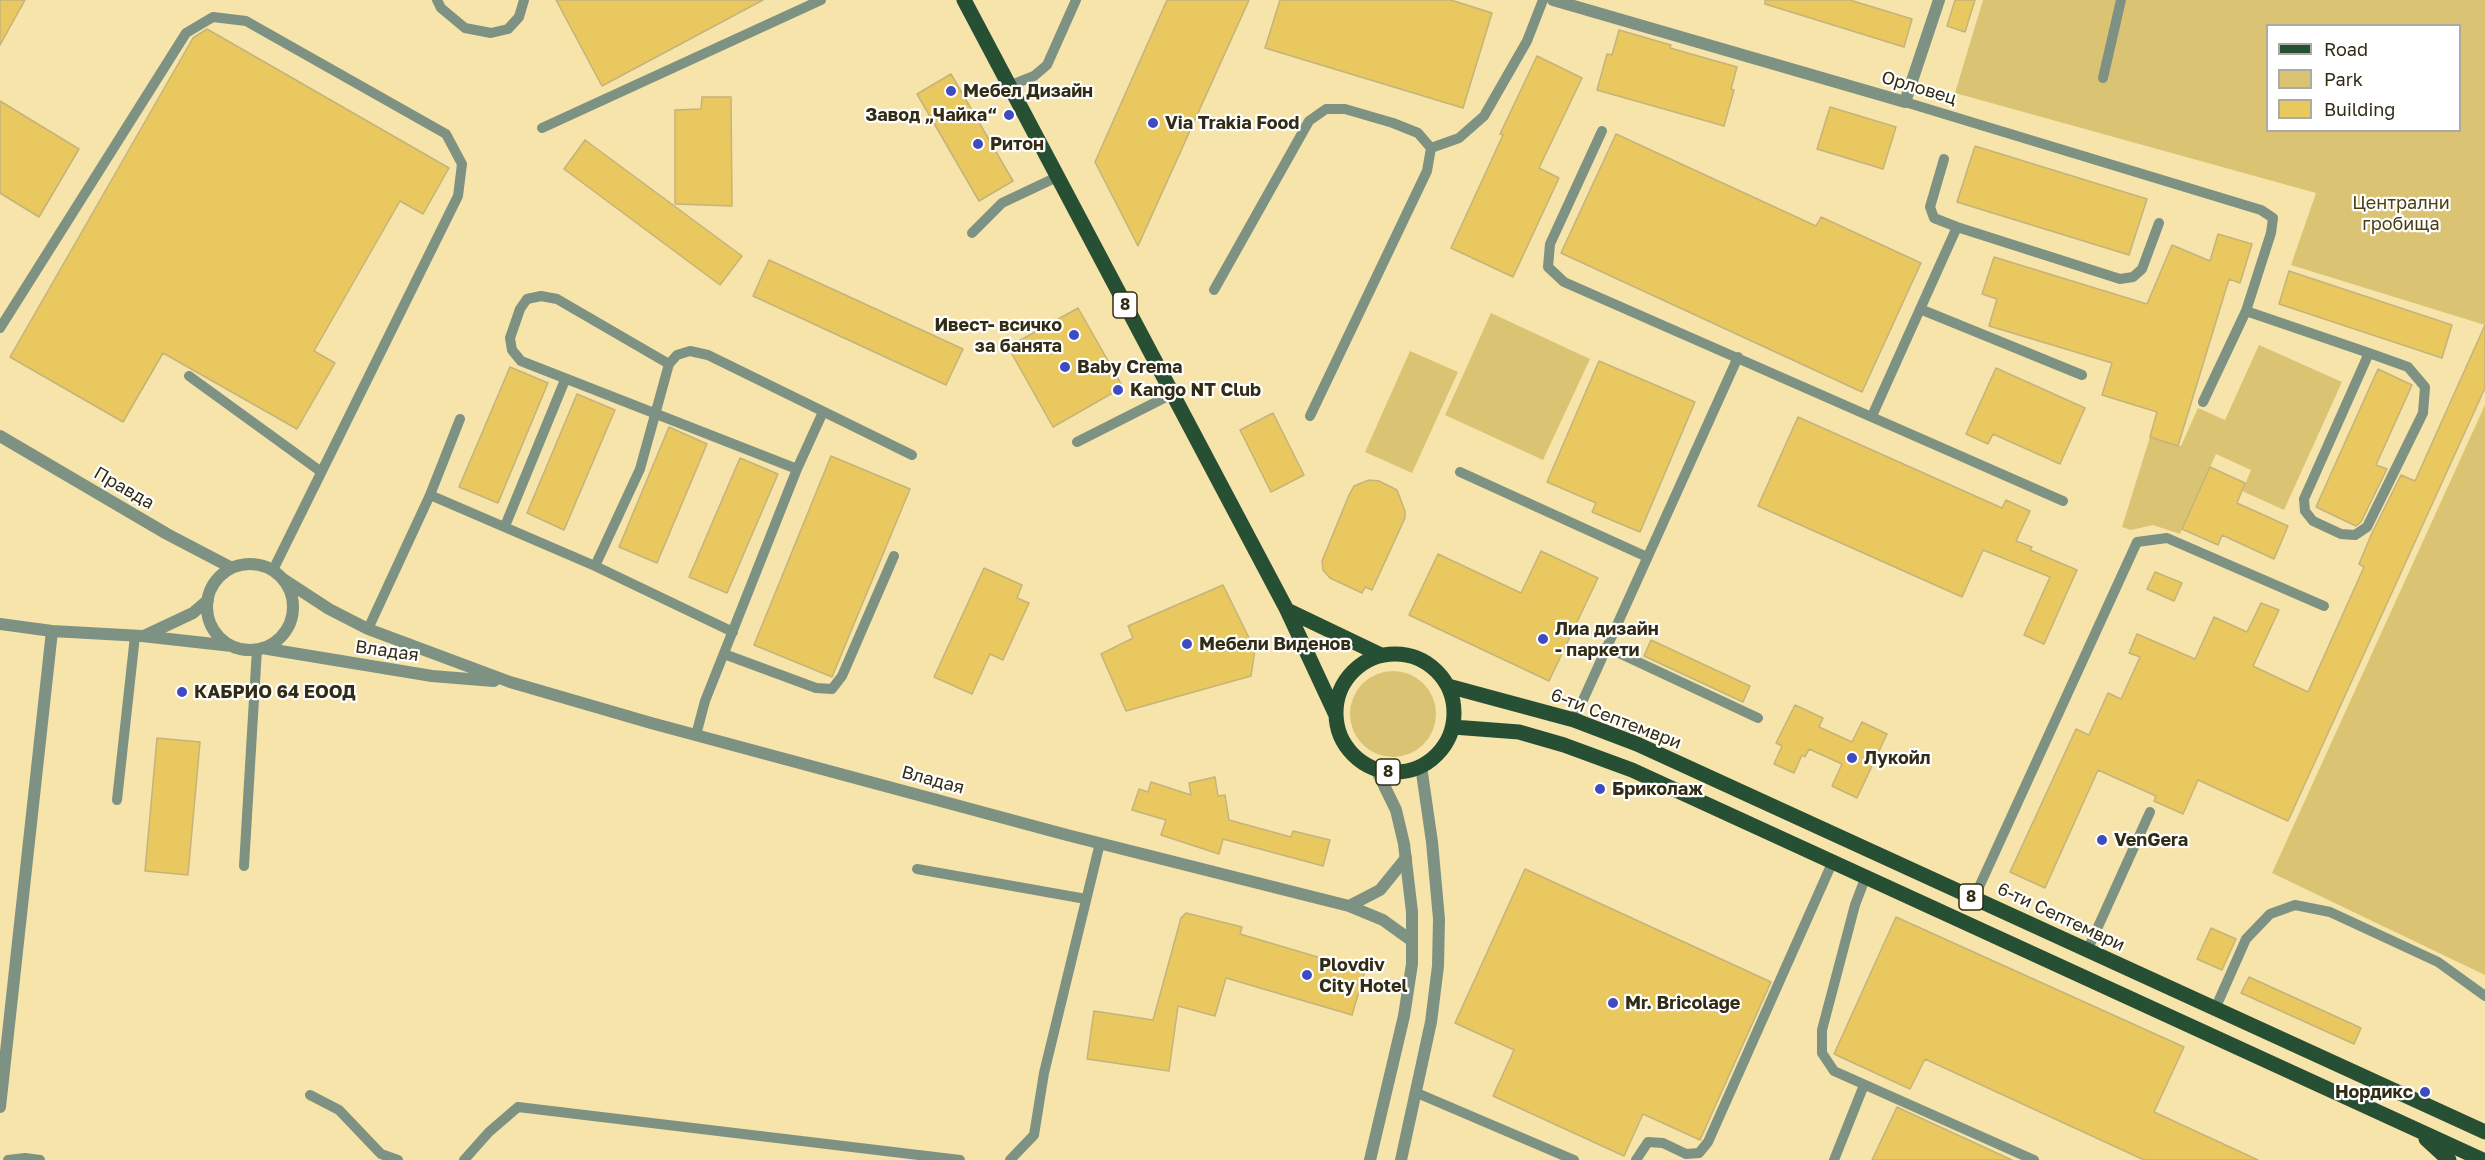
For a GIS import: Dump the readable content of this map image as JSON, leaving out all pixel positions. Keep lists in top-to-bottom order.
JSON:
{
  "streets": {
    "main road": ["8", "6-ти Септември"],
    "street": ["Орловец", "Правда", "Владая"]
  },
  "crossings": [
    ["8", "6-ти Септември"],
    ["Правда", "Владая"]
  ],
  "parks": ["Централни гробища"],
  "places": [
    "Мебел Дизайн",
    "Завод „Чайка“",
    "Via Trakia Food",
    "Ритон",
    "Ивест- всичко за банята",
    "Baby Crema",
    "Kango NT Club",
    "Лиа дизайн - паркети",
    "Мебели Виденов",
    "КАБРИО 64 ЕООД",
    "Лукойл",
    "Бриколаж",
    "VenGera",
    "Plovdiv City Hotel",
    "Mr. Bricolage",
    "Нордикс"
  ],
  "legend": ["Road", "Park", "Building"]
}
